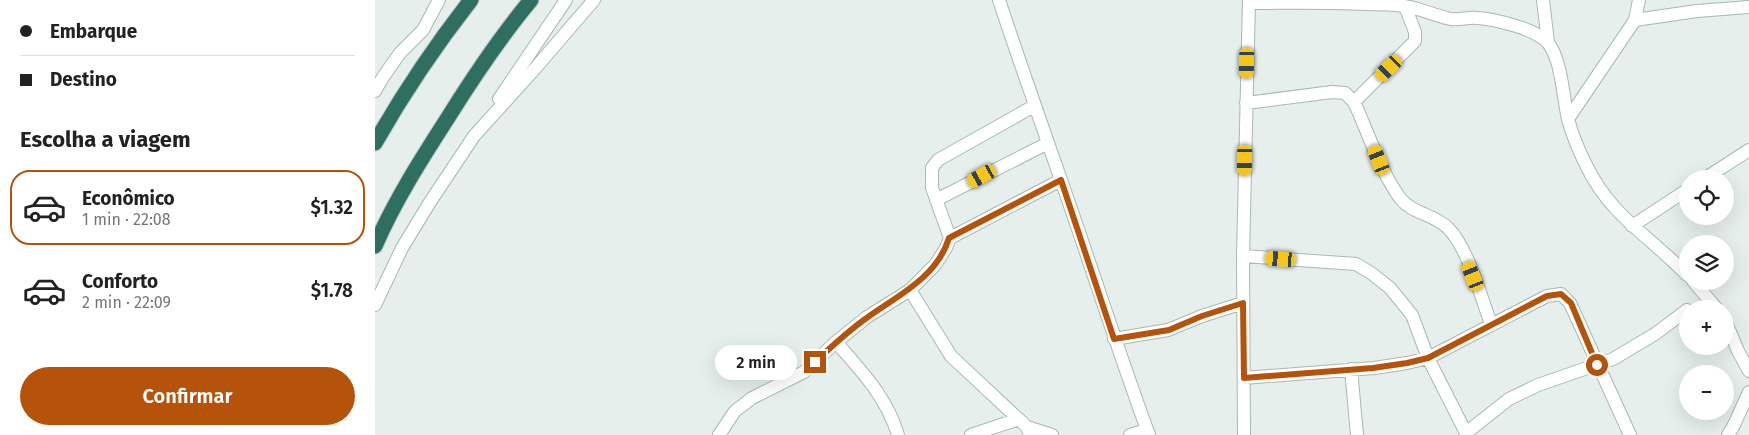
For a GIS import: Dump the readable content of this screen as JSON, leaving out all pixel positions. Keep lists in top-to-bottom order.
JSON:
{
  "page": {
    "banner": ["Embarque", "Destino"],
    "heading": "Escolha a viagem",
    "list": [
      {
        "name": "Econômico",
        "note": "1 min · 22:08",
        "value": "$1.32"
      },
      {
        "name": "Conforto",
        "note": "2 min · 22:09",
        "value": "$1.78"
      }
    ],
    "map_buttons": ["+", "−"],
    "bubble": "2 min",
    "buttons": "Confirmar"
  }
}
